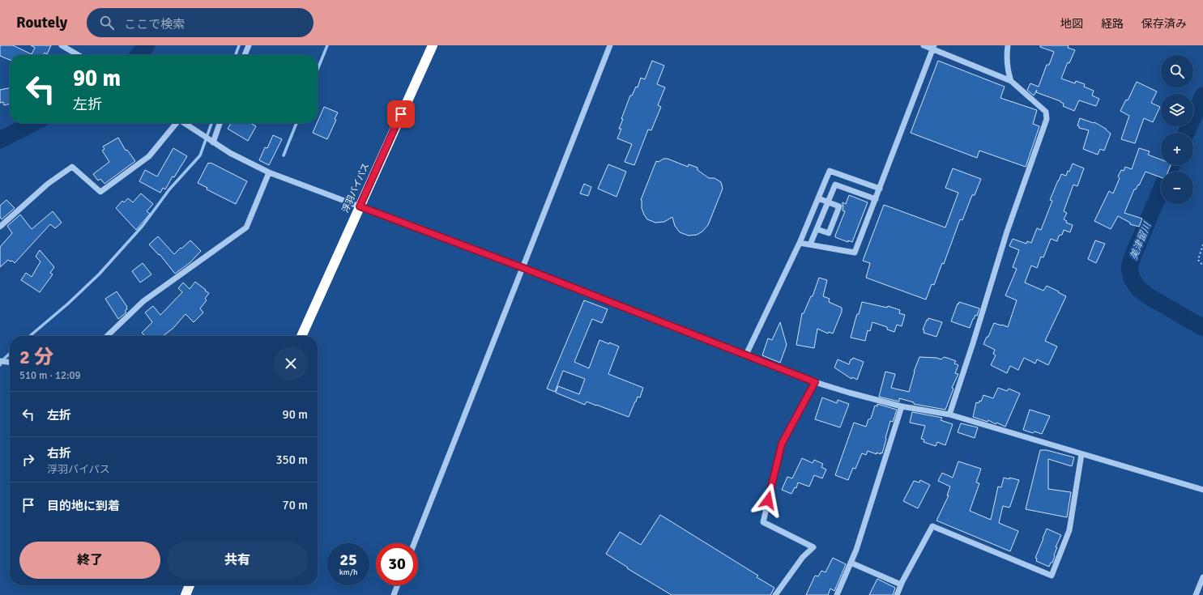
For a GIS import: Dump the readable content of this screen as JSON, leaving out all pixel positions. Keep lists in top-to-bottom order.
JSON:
{
  "streets": {
    "highway": ["浮羽バイパス"]
  },
  "water": ["美津留川"],
  "page": {
    "header": "Routely",
    "search": "ここで検索",
    "nav": ["地図", "経路", "保存済み"],
    "map_buttons": ["+", "−"],
    "turn": ["90 m", "左折"],
    "heading": ["2 分", "510 m · 12:09"],
    "list": [
      {
        "name": "左折",
        "value": "90 m"
      },
      {
        "name": "右折",
        "note": "浮羽バイパス",
        "value": "350 m"
      },
      {
        "name": "目的地に到着",
        "value": "70 m"
      }
    ],
    "buttons": ["終了", "共有"],
    "speed": "25 km/h",
    "limit": "30"
  }
}
